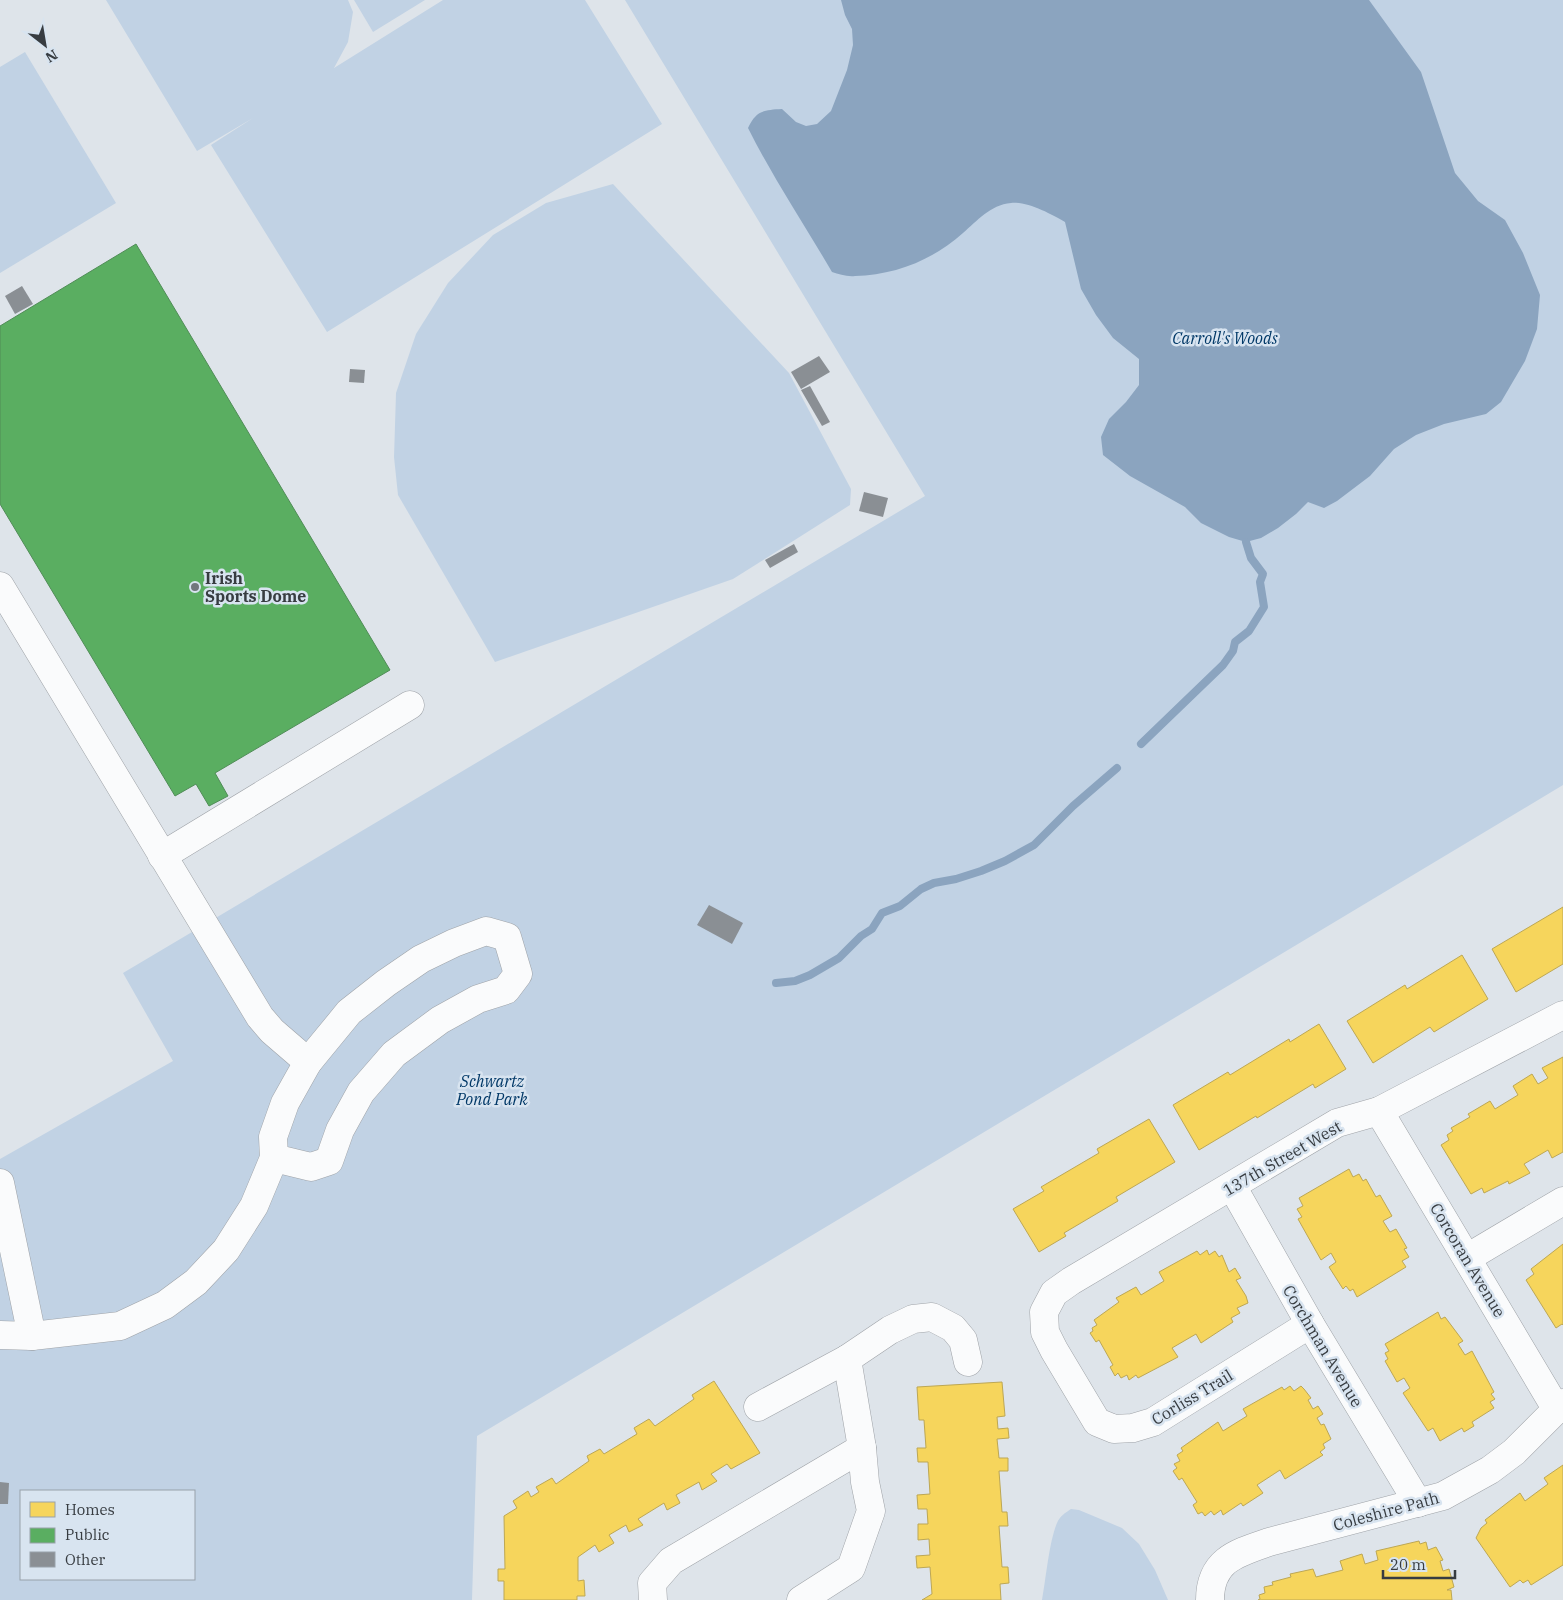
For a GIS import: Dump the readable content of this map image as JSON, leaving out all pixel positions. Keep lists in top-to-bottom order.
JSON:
{
  "streets": {
    "street": [
      "137th Street West",
      "Corcoran Avenue",
      "Corchman Avenue",
      "Corliss Trail",
      "Coleshire Path"
    ]
  },
  "crossings": [
    ["137th Street West", "Corcoran Avenue"],
    ["137th Street West", "Corchman Avenue"],
    ["137th Street West", "Corliss Trail"],
    ["Corcoran Avenue", "Coleshire Path"],
    ["Corchman Avenue", "Corliss Trail"],
    ["Corchman Avenue", "Coleshire Path"]
  ],
  "parks": ["Carroll's Woods", "Schwartz Pond Park"],
  "places": ["Irish Sports Dome"],
  "legend": ["Homes", "Public", "Other"],
  "scale_bar": "20 m",
  "north": "bottom right"
}
